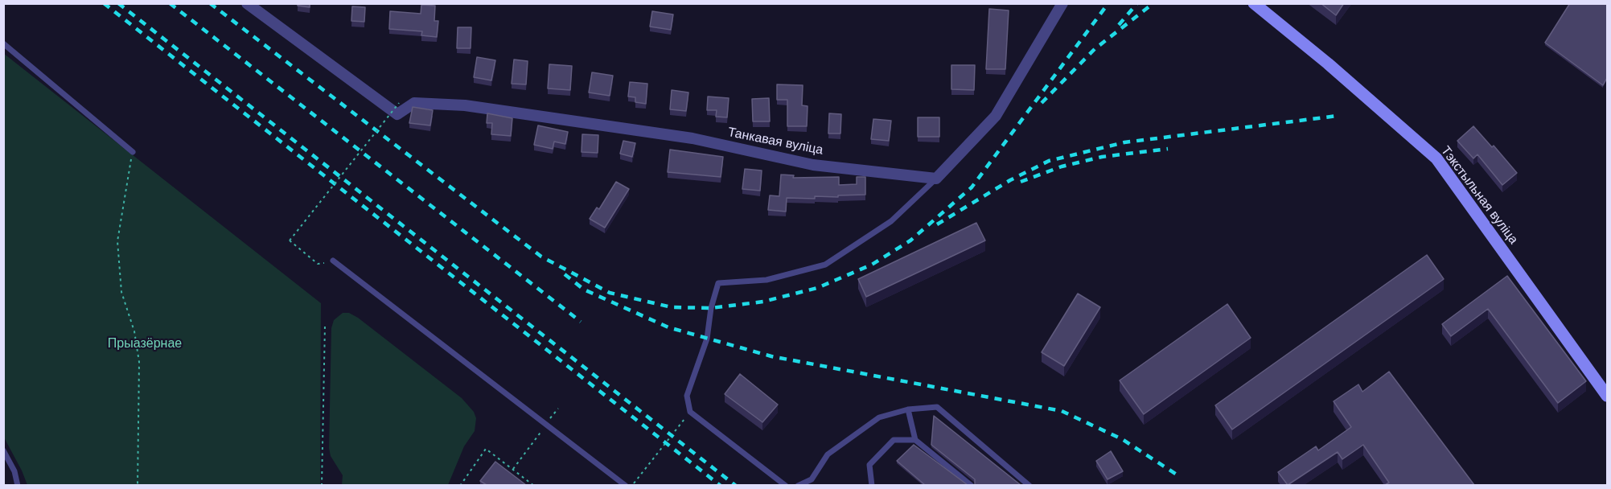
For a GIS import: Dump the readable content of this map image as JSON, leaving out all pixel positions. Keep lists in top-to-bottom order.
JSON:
{
  "streets": {
    "street": ["Танкавая вуліца", "Тэкстыльная вуліца"]
  },
  "parks": ["Прыазёрнае"]
}
